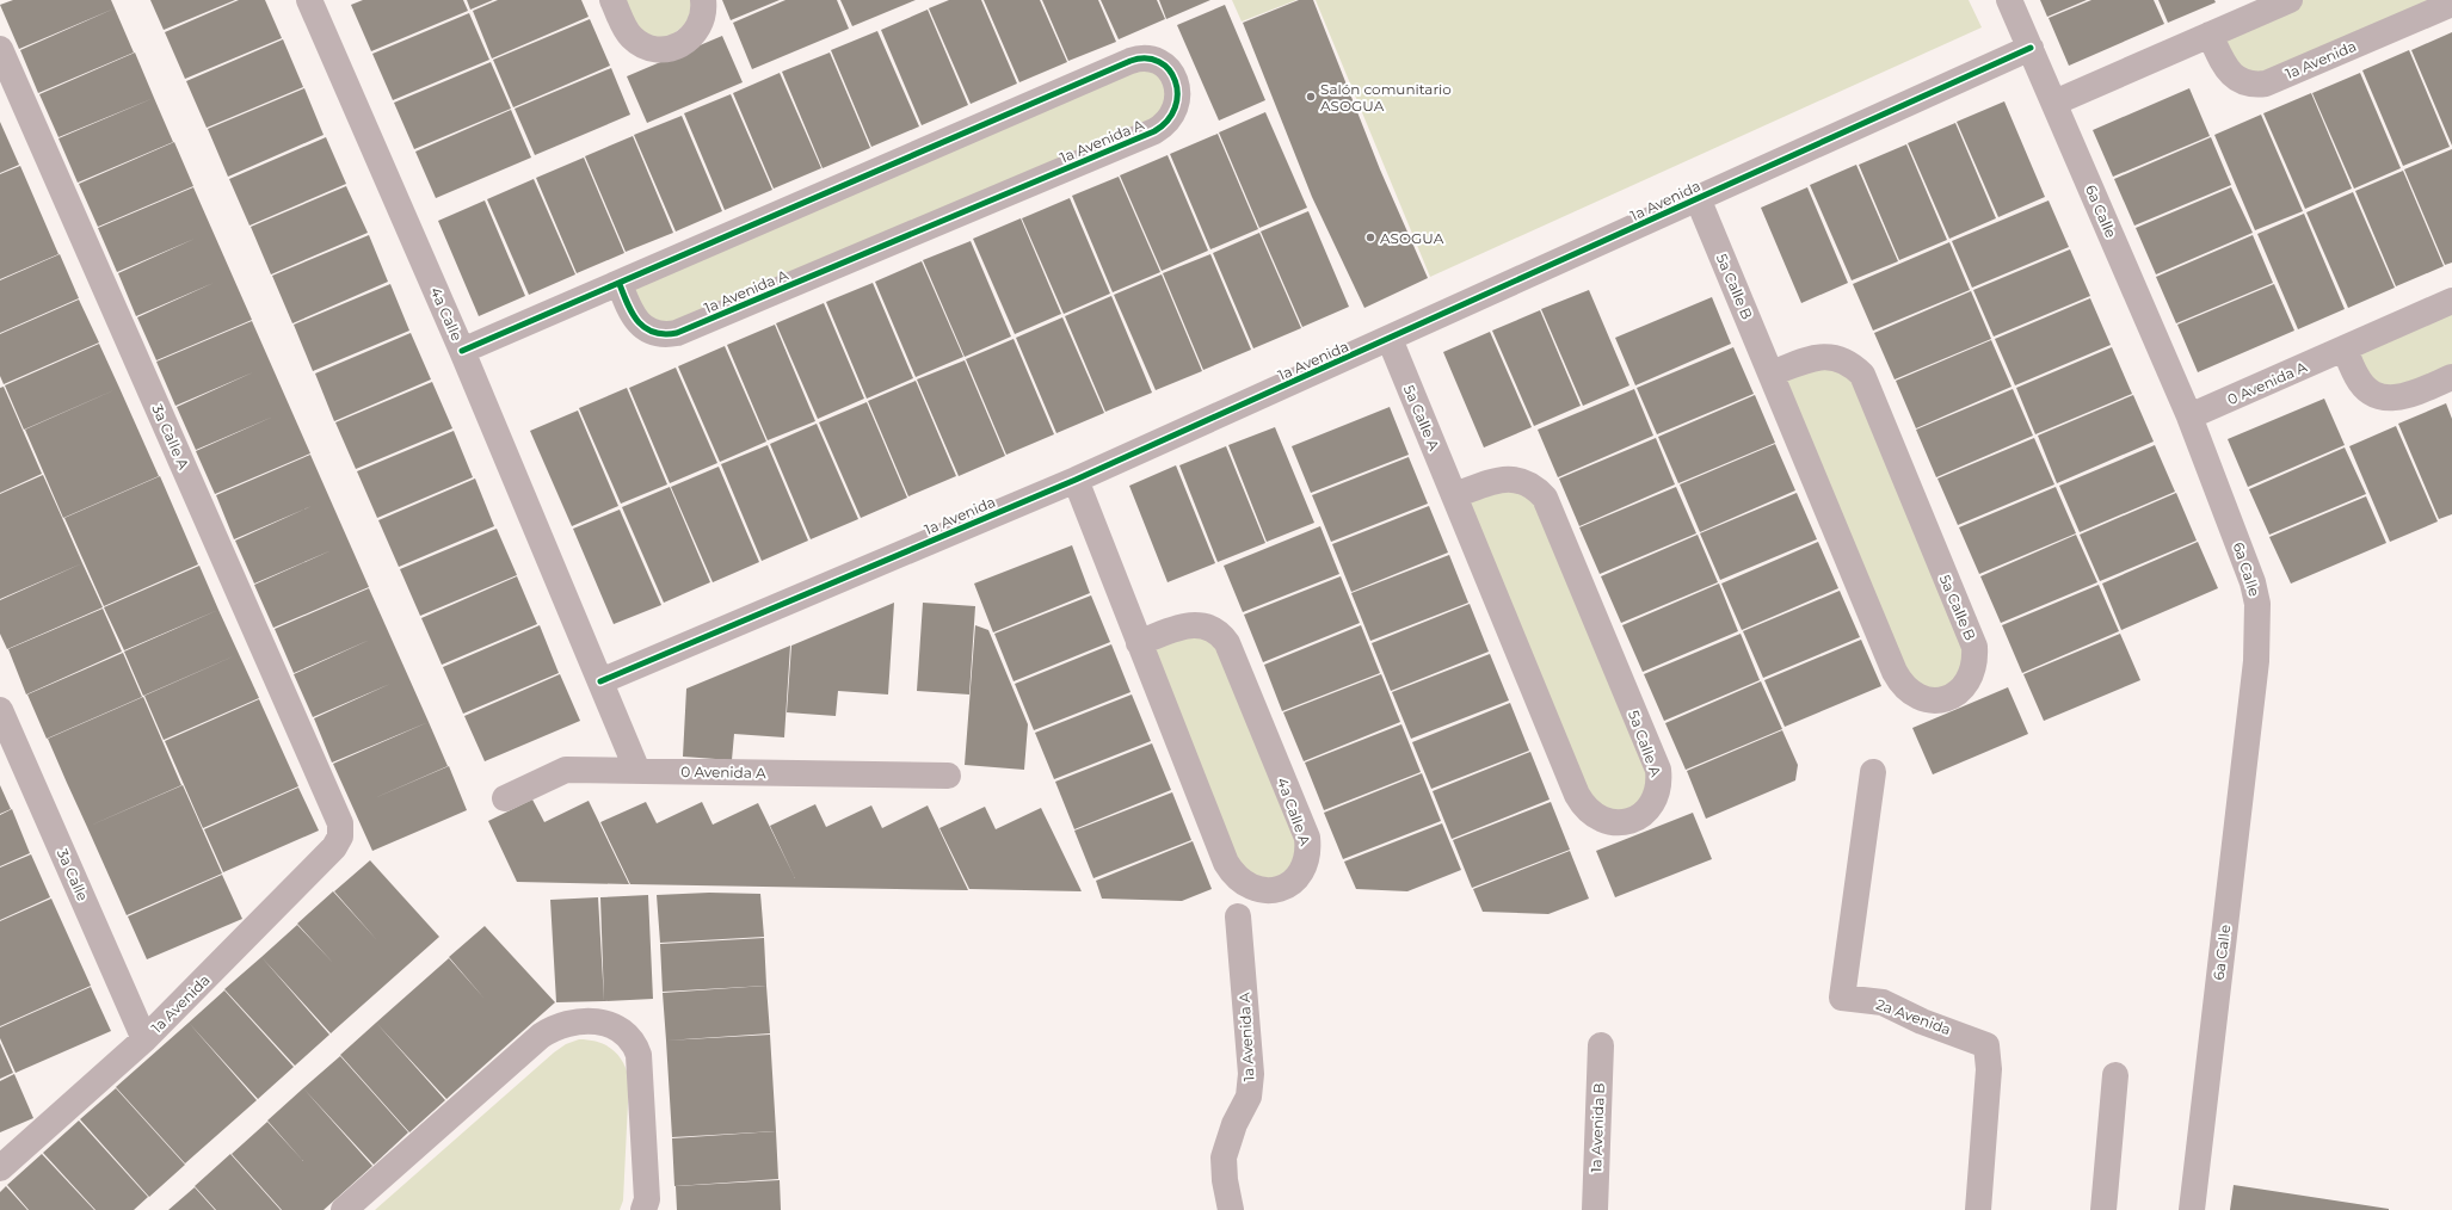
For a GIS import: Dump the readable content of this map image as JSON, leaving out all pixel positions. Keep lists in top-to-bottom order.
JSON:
{
  "streets": {
    "street": [
      "1a Avenida",
      "1a Avenida A",
      "6a Calle",
      "5a Calle B",
      "4a Calle",
      "0 Avenida A",
      "5a Calle A",
      "3a Calle A",
      "4a Calle A",
      "3a Calle",
      "2a Avenida",
      "1a Avenida B"
    ]
  },
  "crossings": [
    ["1a Avenida", "6a Calle"],
    ["1a Avenida", "5a Calle B"],
    ["1a Avenida", "4a Calle"],
    ["1a Avenida", "5a Calle A"],
    ["1a Avenida", "3a Calle A"],
    ["1a Avenida", "4a Calle A"],
    ["1a Avenida", "3a Calle"],
    ["1a Avenida A", "4a Calle"],
    ["6a Calle", "0 Avenida A"],
    ["4a Calle", "0 Avenida A"]
  ],
  "places": ["Salón comunitario ASOGUA", "ASOGUA"]
}
